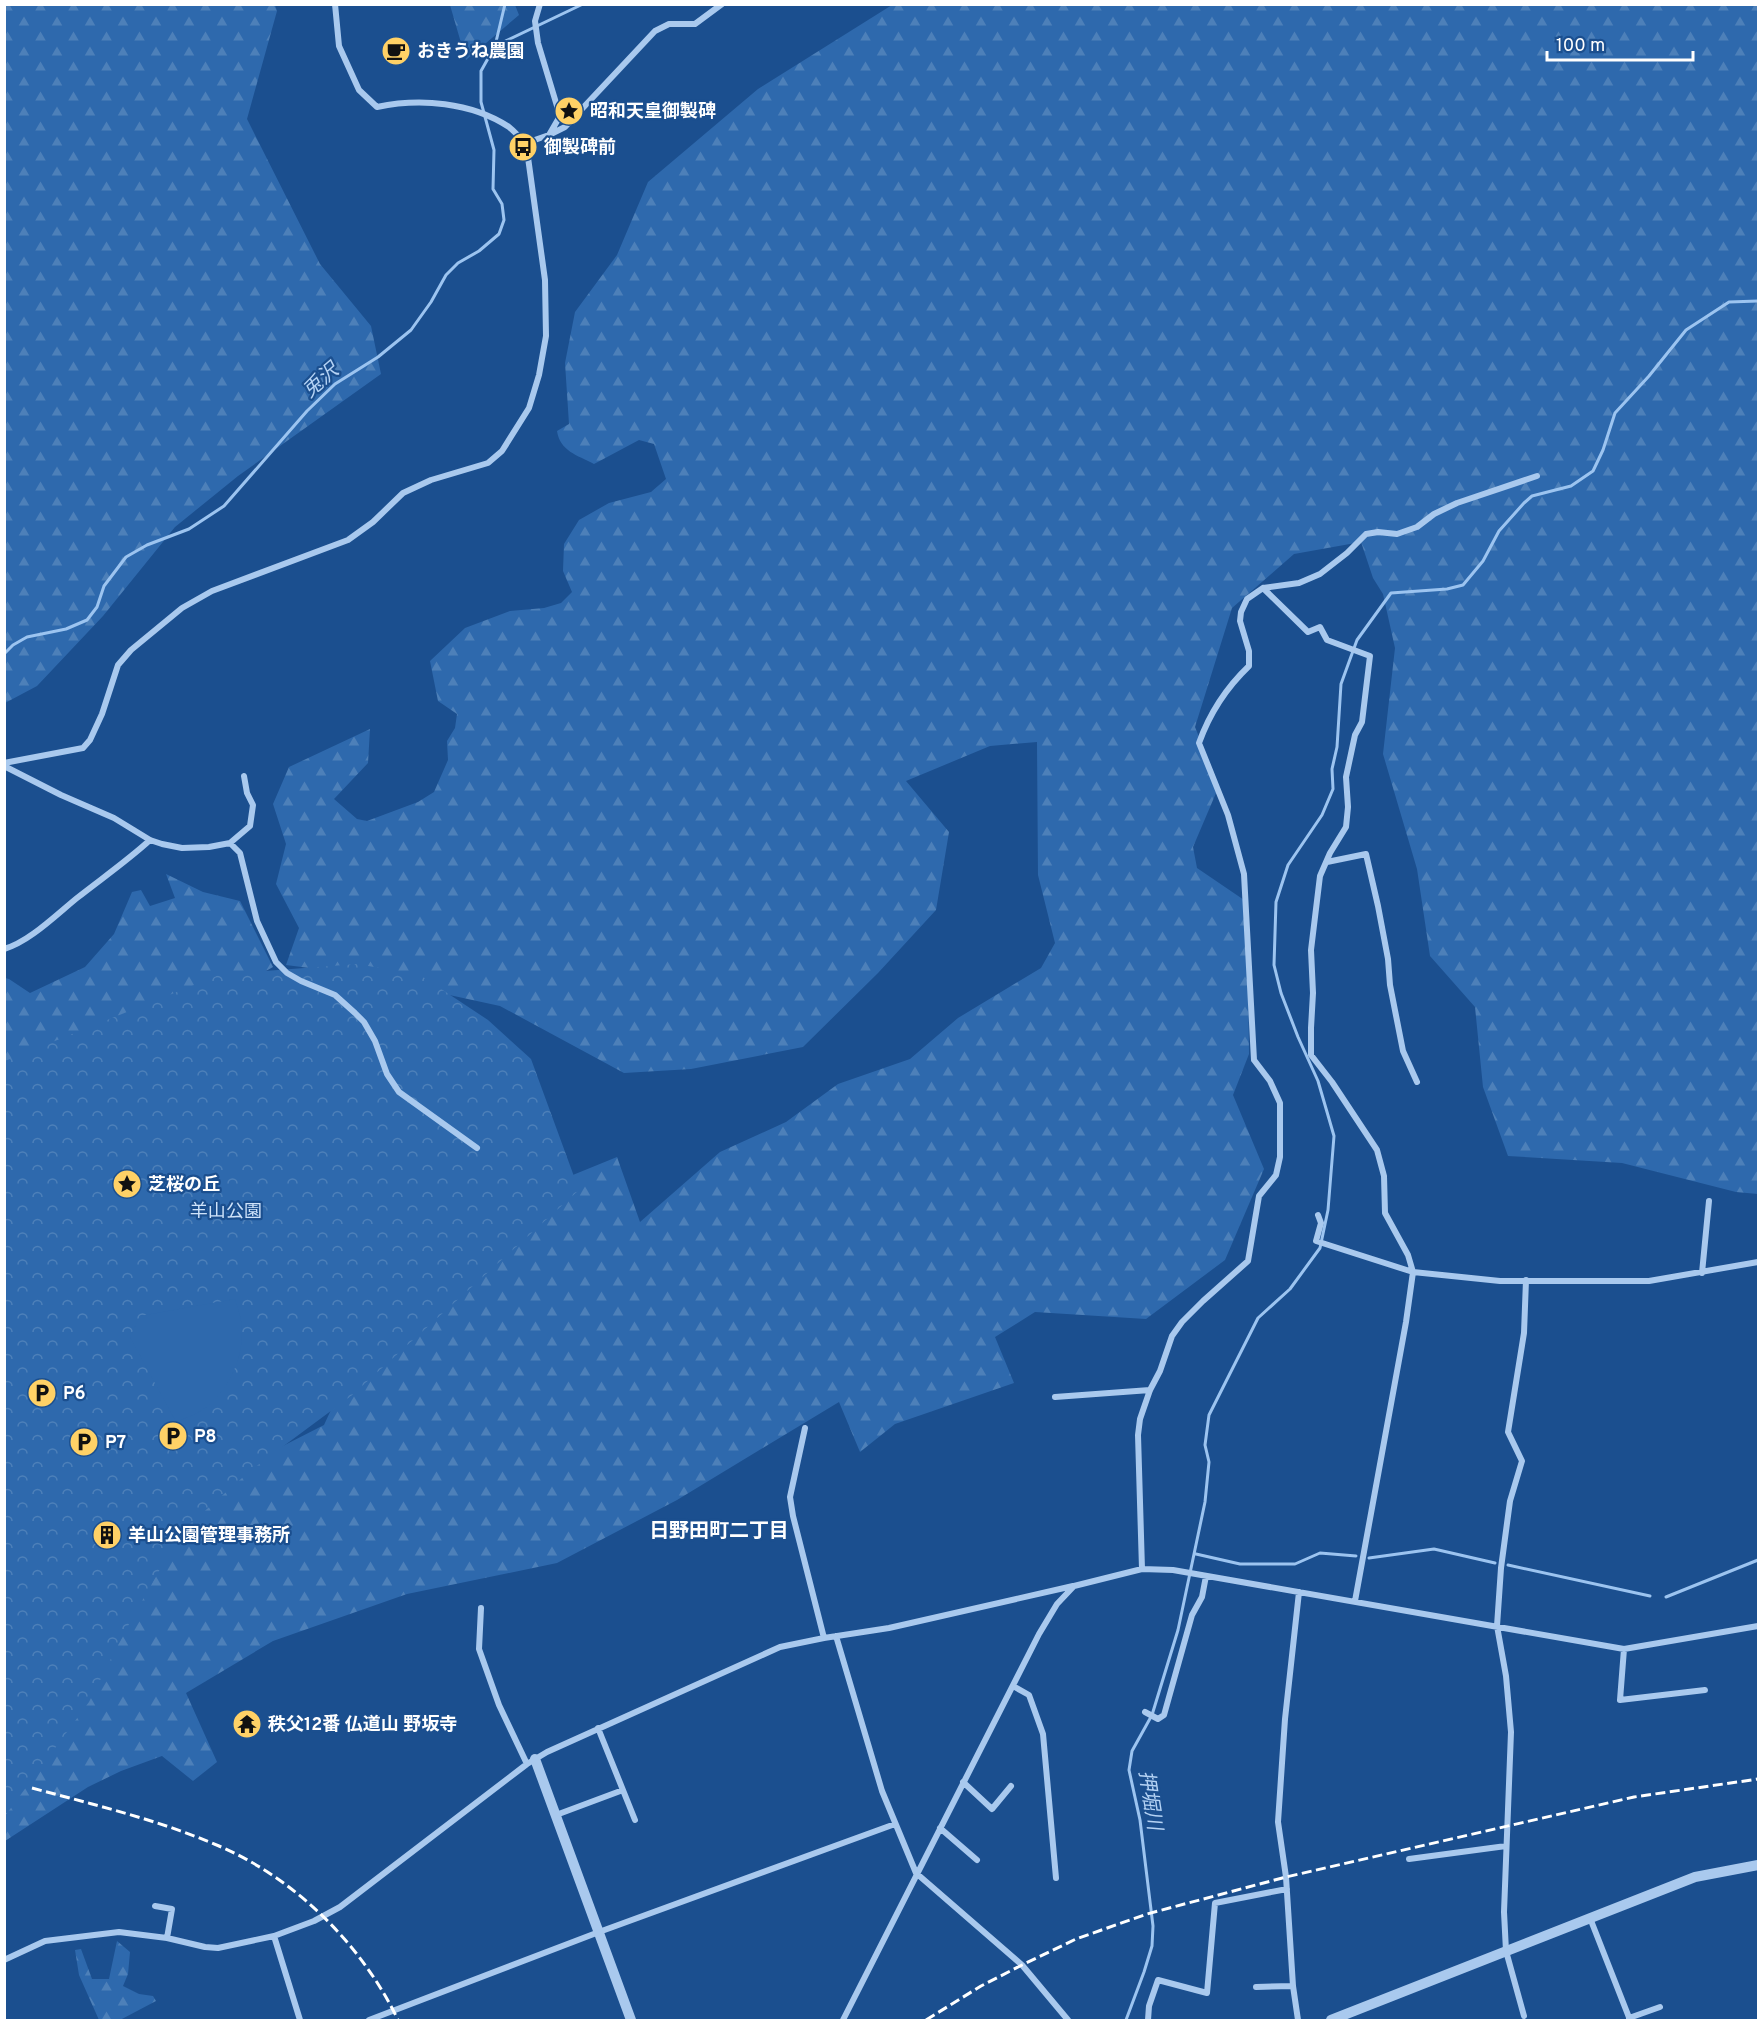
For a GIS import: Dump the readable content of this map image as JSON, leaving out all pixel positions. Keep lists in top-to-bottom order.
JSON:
{
  "districts": ["日野田町二丁目"],
  "water": ["兎沢", "押堀川"],
  "parks": ["羊山公園"],
  "places": {
    "cafe": ["おきうね農園"],
    "place": ["昭和天皇御製碑", "芝桜の丘"],
    "bus stop": ["御製碑前"],
    "parking": ["P6", "P8", "P7"],
    "building": ["羊山公園管理事務所"],
    "temple": ["秩父12番 仏道山 野坂寺"]
  },
  "scale_bar": "100 m"
}
